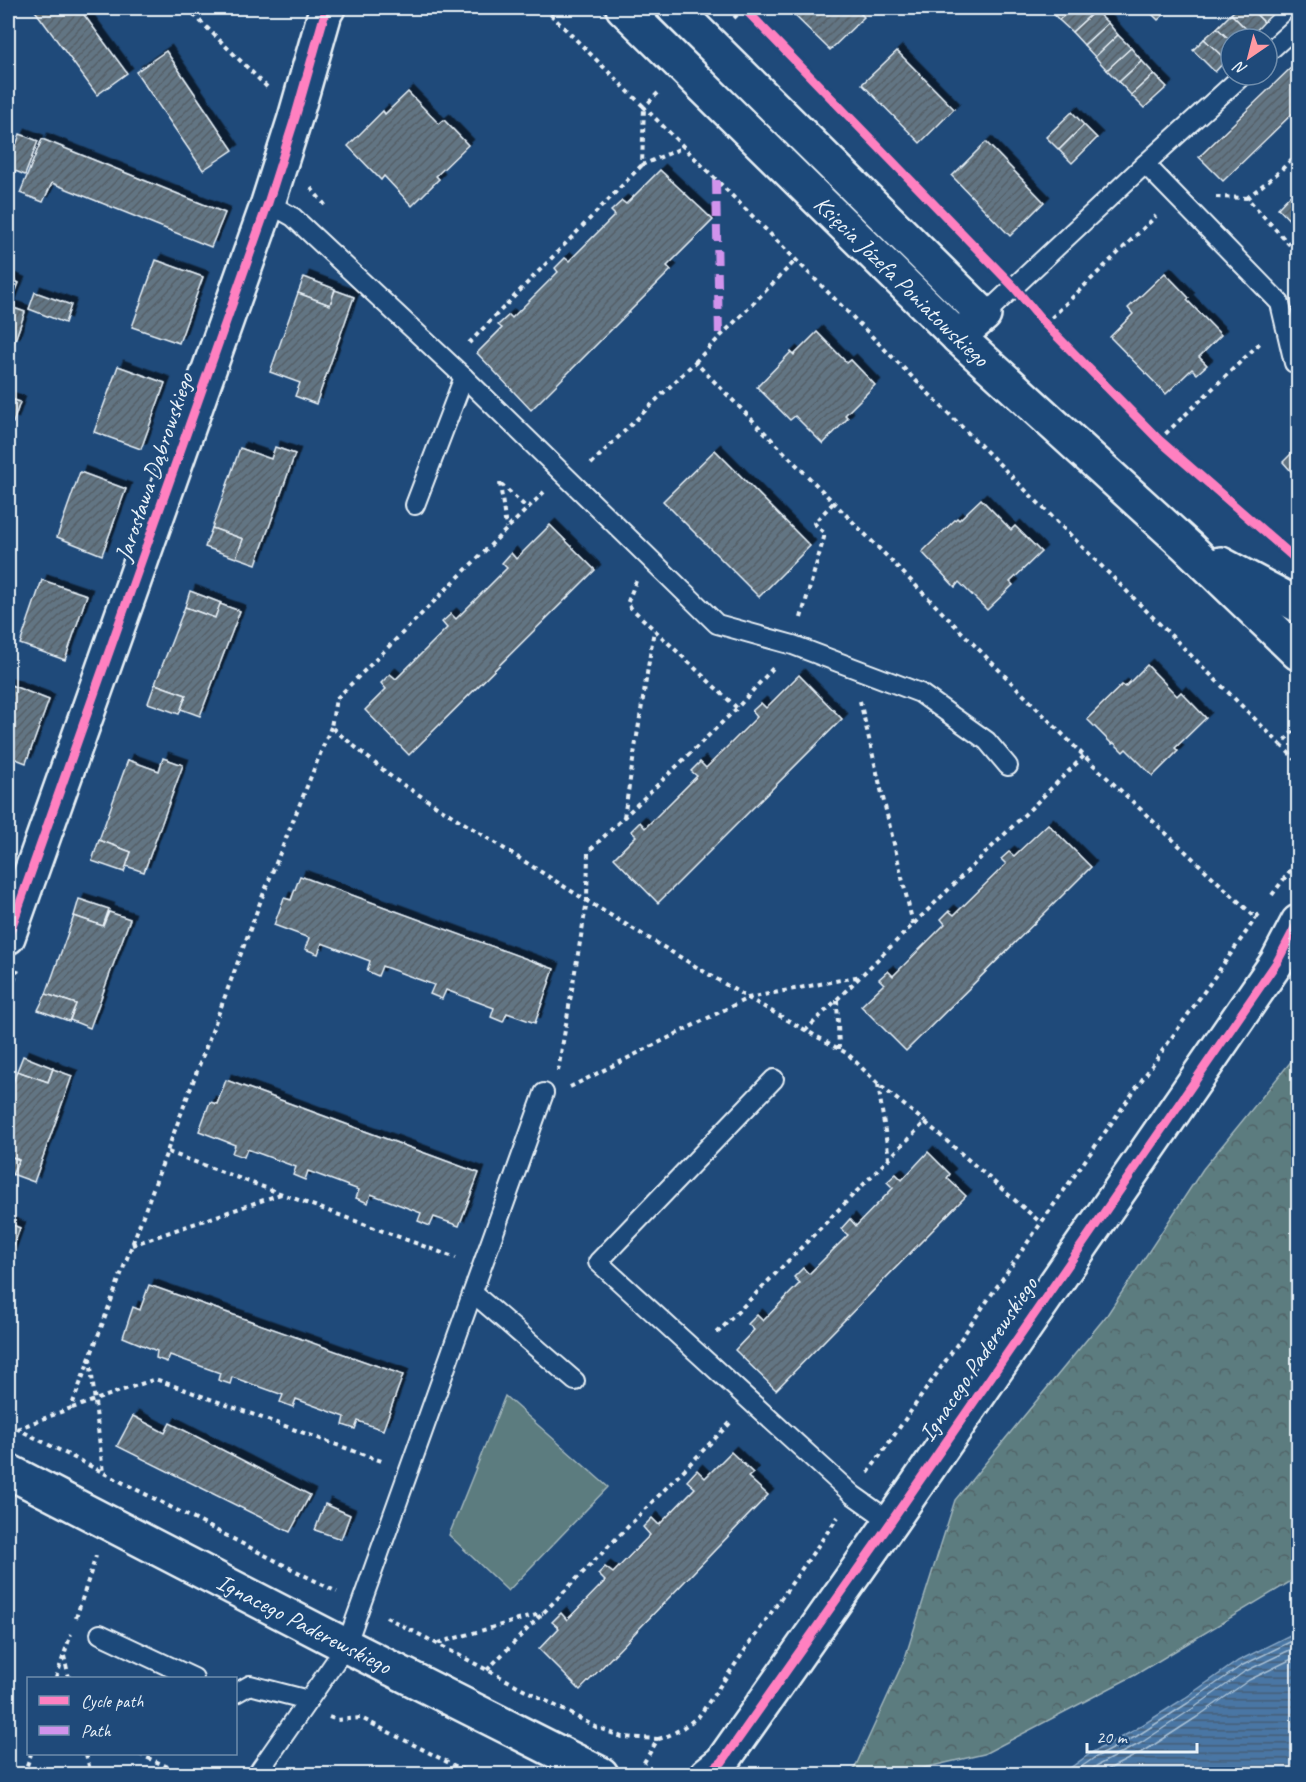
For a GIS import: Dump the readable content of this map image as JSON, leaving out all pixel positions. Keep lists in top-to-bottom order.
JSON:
{
  "streets": {
    "street": ["Księcia Józefa Poniatowskiego", "Jarosława Dąbrowskiego", "Ignacego Paderewskiego"]
  },
  "legend": ["Cycle path", "Path"],
  "scale_bar": "20 m",
  "north": "bottom left"
}
